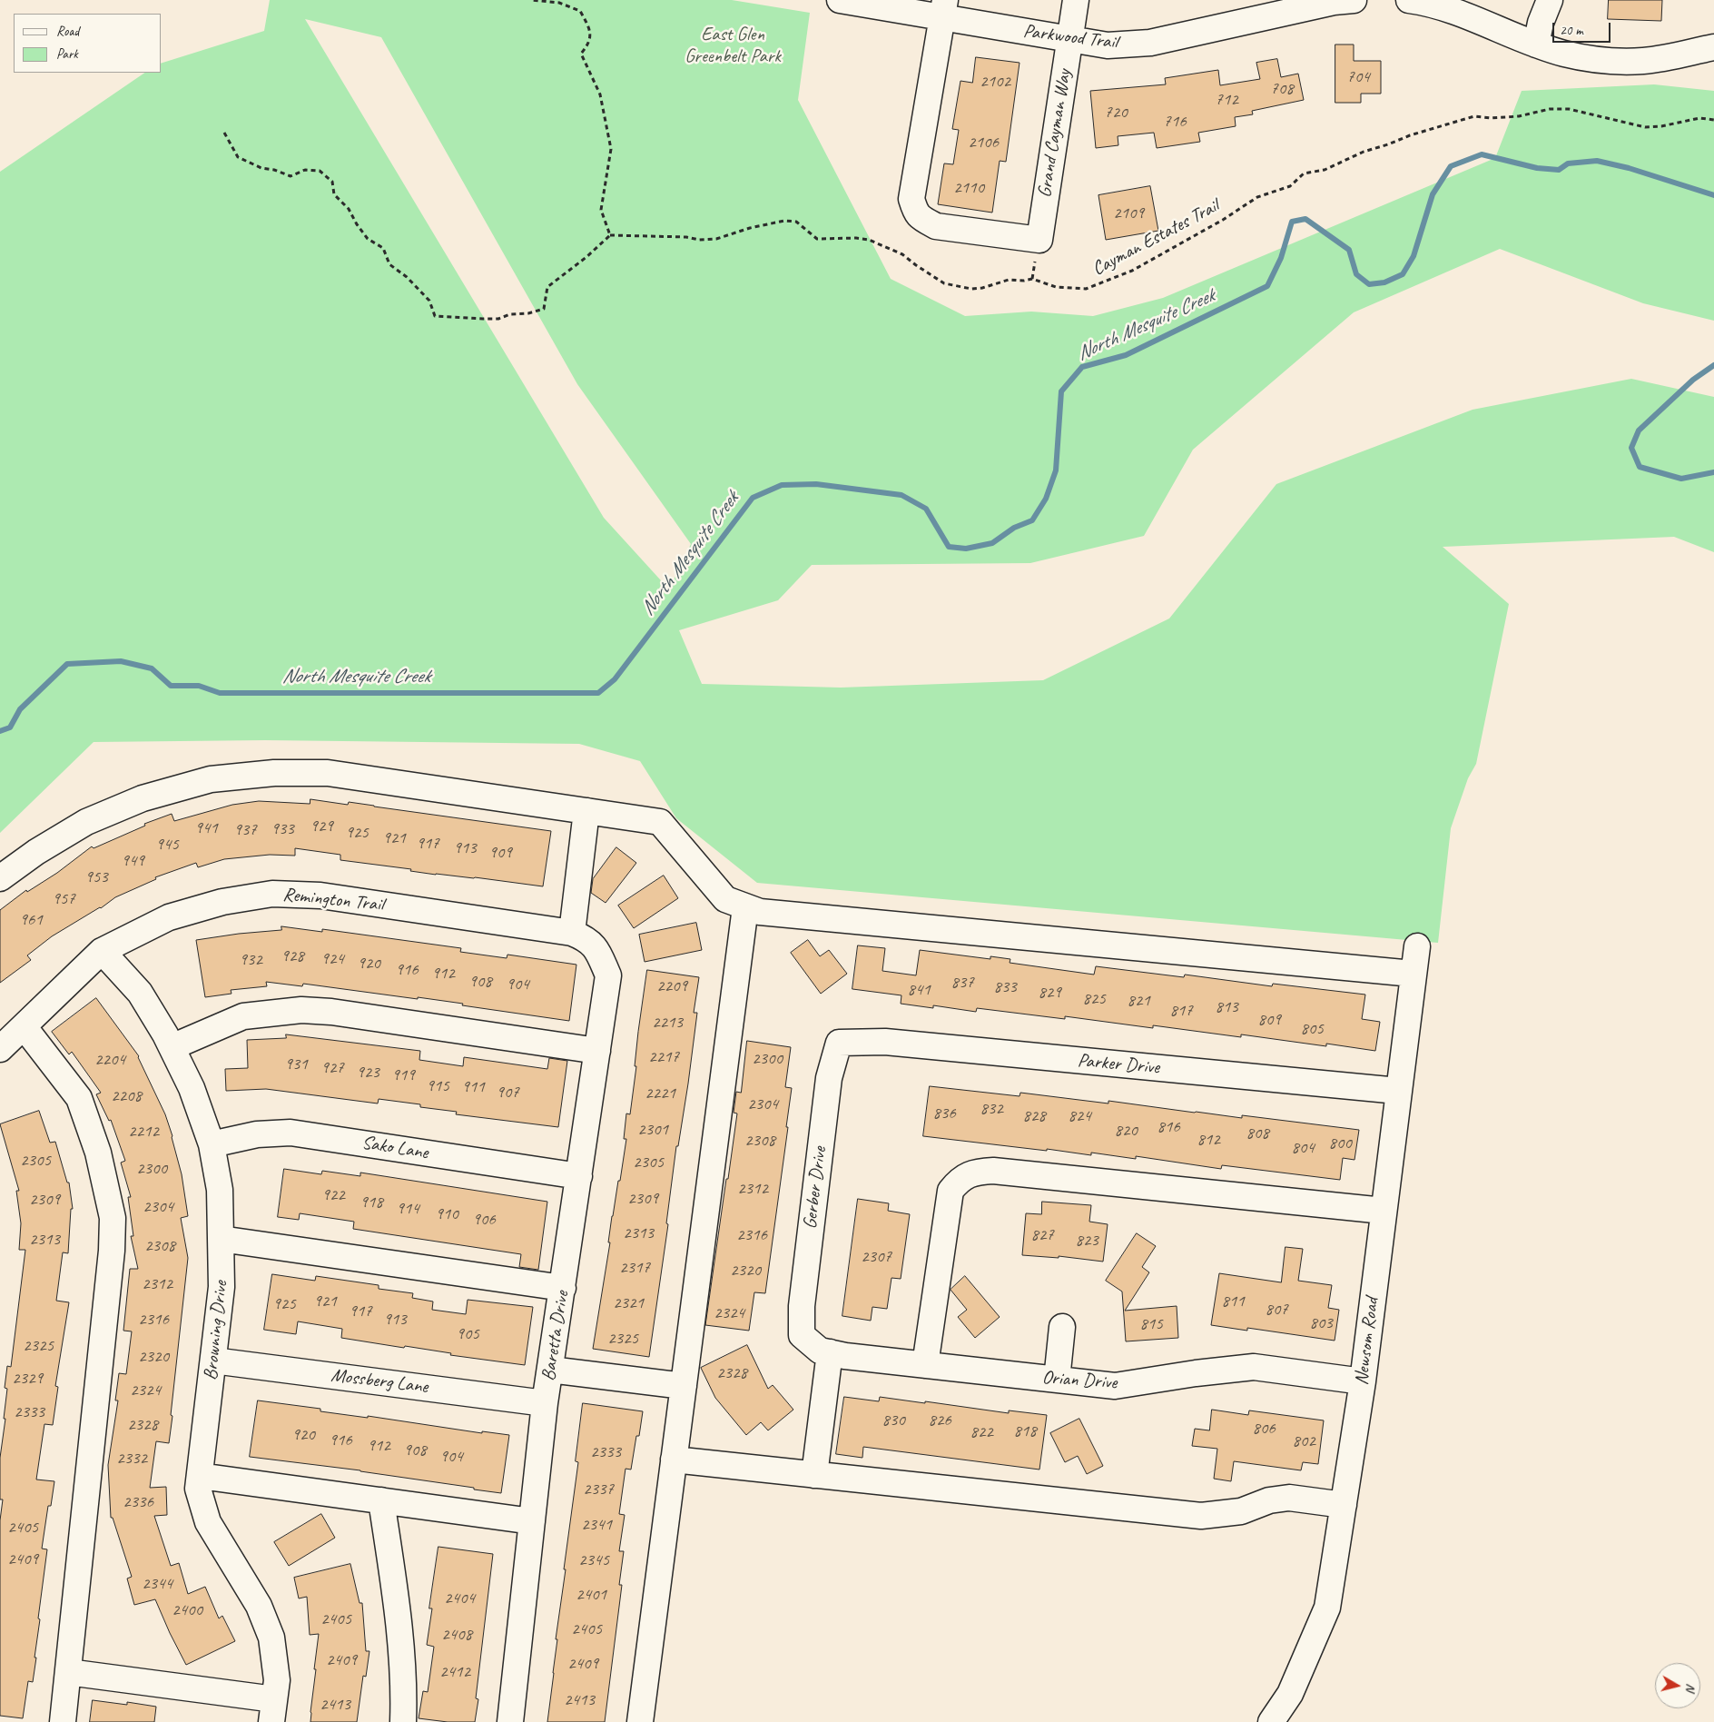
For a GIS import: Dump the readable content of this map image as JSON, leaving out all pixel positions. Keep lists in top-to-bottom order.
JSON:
{
  "streets": {
    "street": [
      "Parkwood Trail",
      "Grand Cayman Way",
      "Remington Trail",
      "Parker Drive",
      "Sako Lane",
      "Gerber Drive",
      "Browning Drive",
      "Baretta Drive",
      "Newsom Road",
      "Orian Drive",
      "Mossberg Lane"
    ],
    "path": ["Cayman Estates Trail"]
  },
  "crossings": [
    ["Parkwood Trail", "Grand Cayman Way"],
    ["Remington Trail", "Browning Drive"],
    ["Remington Trail", "Baretta Drive"],
    ["Parker Drive", "Gerber Drive"],
    ["Parker Drive", "Newsom Road"],
    ["Sako Lane", "Browning Drive"],
    ["Sako Lane", "Baretta Drive"],
    ["Gerber Drive", "Orian Drive"],
    ["Browning Drive", "Mossberg Lane"],
    ["Baretta Drive", "Mossberg Lane"],
    ["Newsom Road", "Orian Drive"]
  ],
  "water": ["North Mesquite Creek"],
  "parks": ["East Glen Greenbelt Park"],
  "house_numbers": [
    "704",
    "2102",
    "708",
    "712",
    "720",
    "716",
    "2106",
    "2110",
    "2109",
    "929",
    "941",
    "933",
    "937",
    "925",
    "921",
    "917",
    "945",
    "913",
    "909",
    "949",
    "953",
    "957",
    "961",
    "928",
    "924",
    "932",
    "920",
    "916",
    "912",
    "908",
    "837",
    "904",
    "2209",
    "833",
    "841",
    "829",
    "825",
    "821",
    "813",
    "817",
    "809",
    "2213",
    "805",
    "2217",
    "2300",
    "2204",
    "931",
    "927",
    "923",
    "919",
    "915",
    "911",
    "907",
    "2221",
    "2208",
    "2304",
    "832",
    "836",
    "828",
    "824",
    "816",
    "2301",
    "820",
    "2212",
    "808",
    "812",
    "2308",
    "800",
    "804",
    "2305",
    "2305",
    "2300",
    "2312",
    "922",
    "2309",
    "2309",
    "918",
    "2304",
    "914",
    "910",
    "906",
    "2313",
    "2316",
    "827",
    "2313",
    "823",
    "2308",
    "2307",
    "2317",
    "2320",
    "2312",
    "921",
    "811",
    "2321",
    "925",
    "807",
    "917",
    "2324",
    "2316",
    "913",
    "803",
    "815",
    "905",
    "2325",
    "2325",
    "2320",
    "2328",
    "2329",
    "2324",
    "2333",
    "830",
    "826",
    "2328",
    "806",
    "818",
    "822",
    "920",
    "916",
    "802",
    "912",
    "908",
    "2333",
    "904",
    "2332",
    "2337",
    "2336",
    "2341",
    "2405",
    "2409",
    "2345",
    "2344",
    "2401",
    "2404",
    "2400",
    "2405",
    "2405",
    "2408",
    "2409",
    "2409",
    "2412",
    "2413",
    "2413"
  ],
  "legend": ["Road", "Park"],
  "scale_bar": "20 m",
  "north": "right"
}
